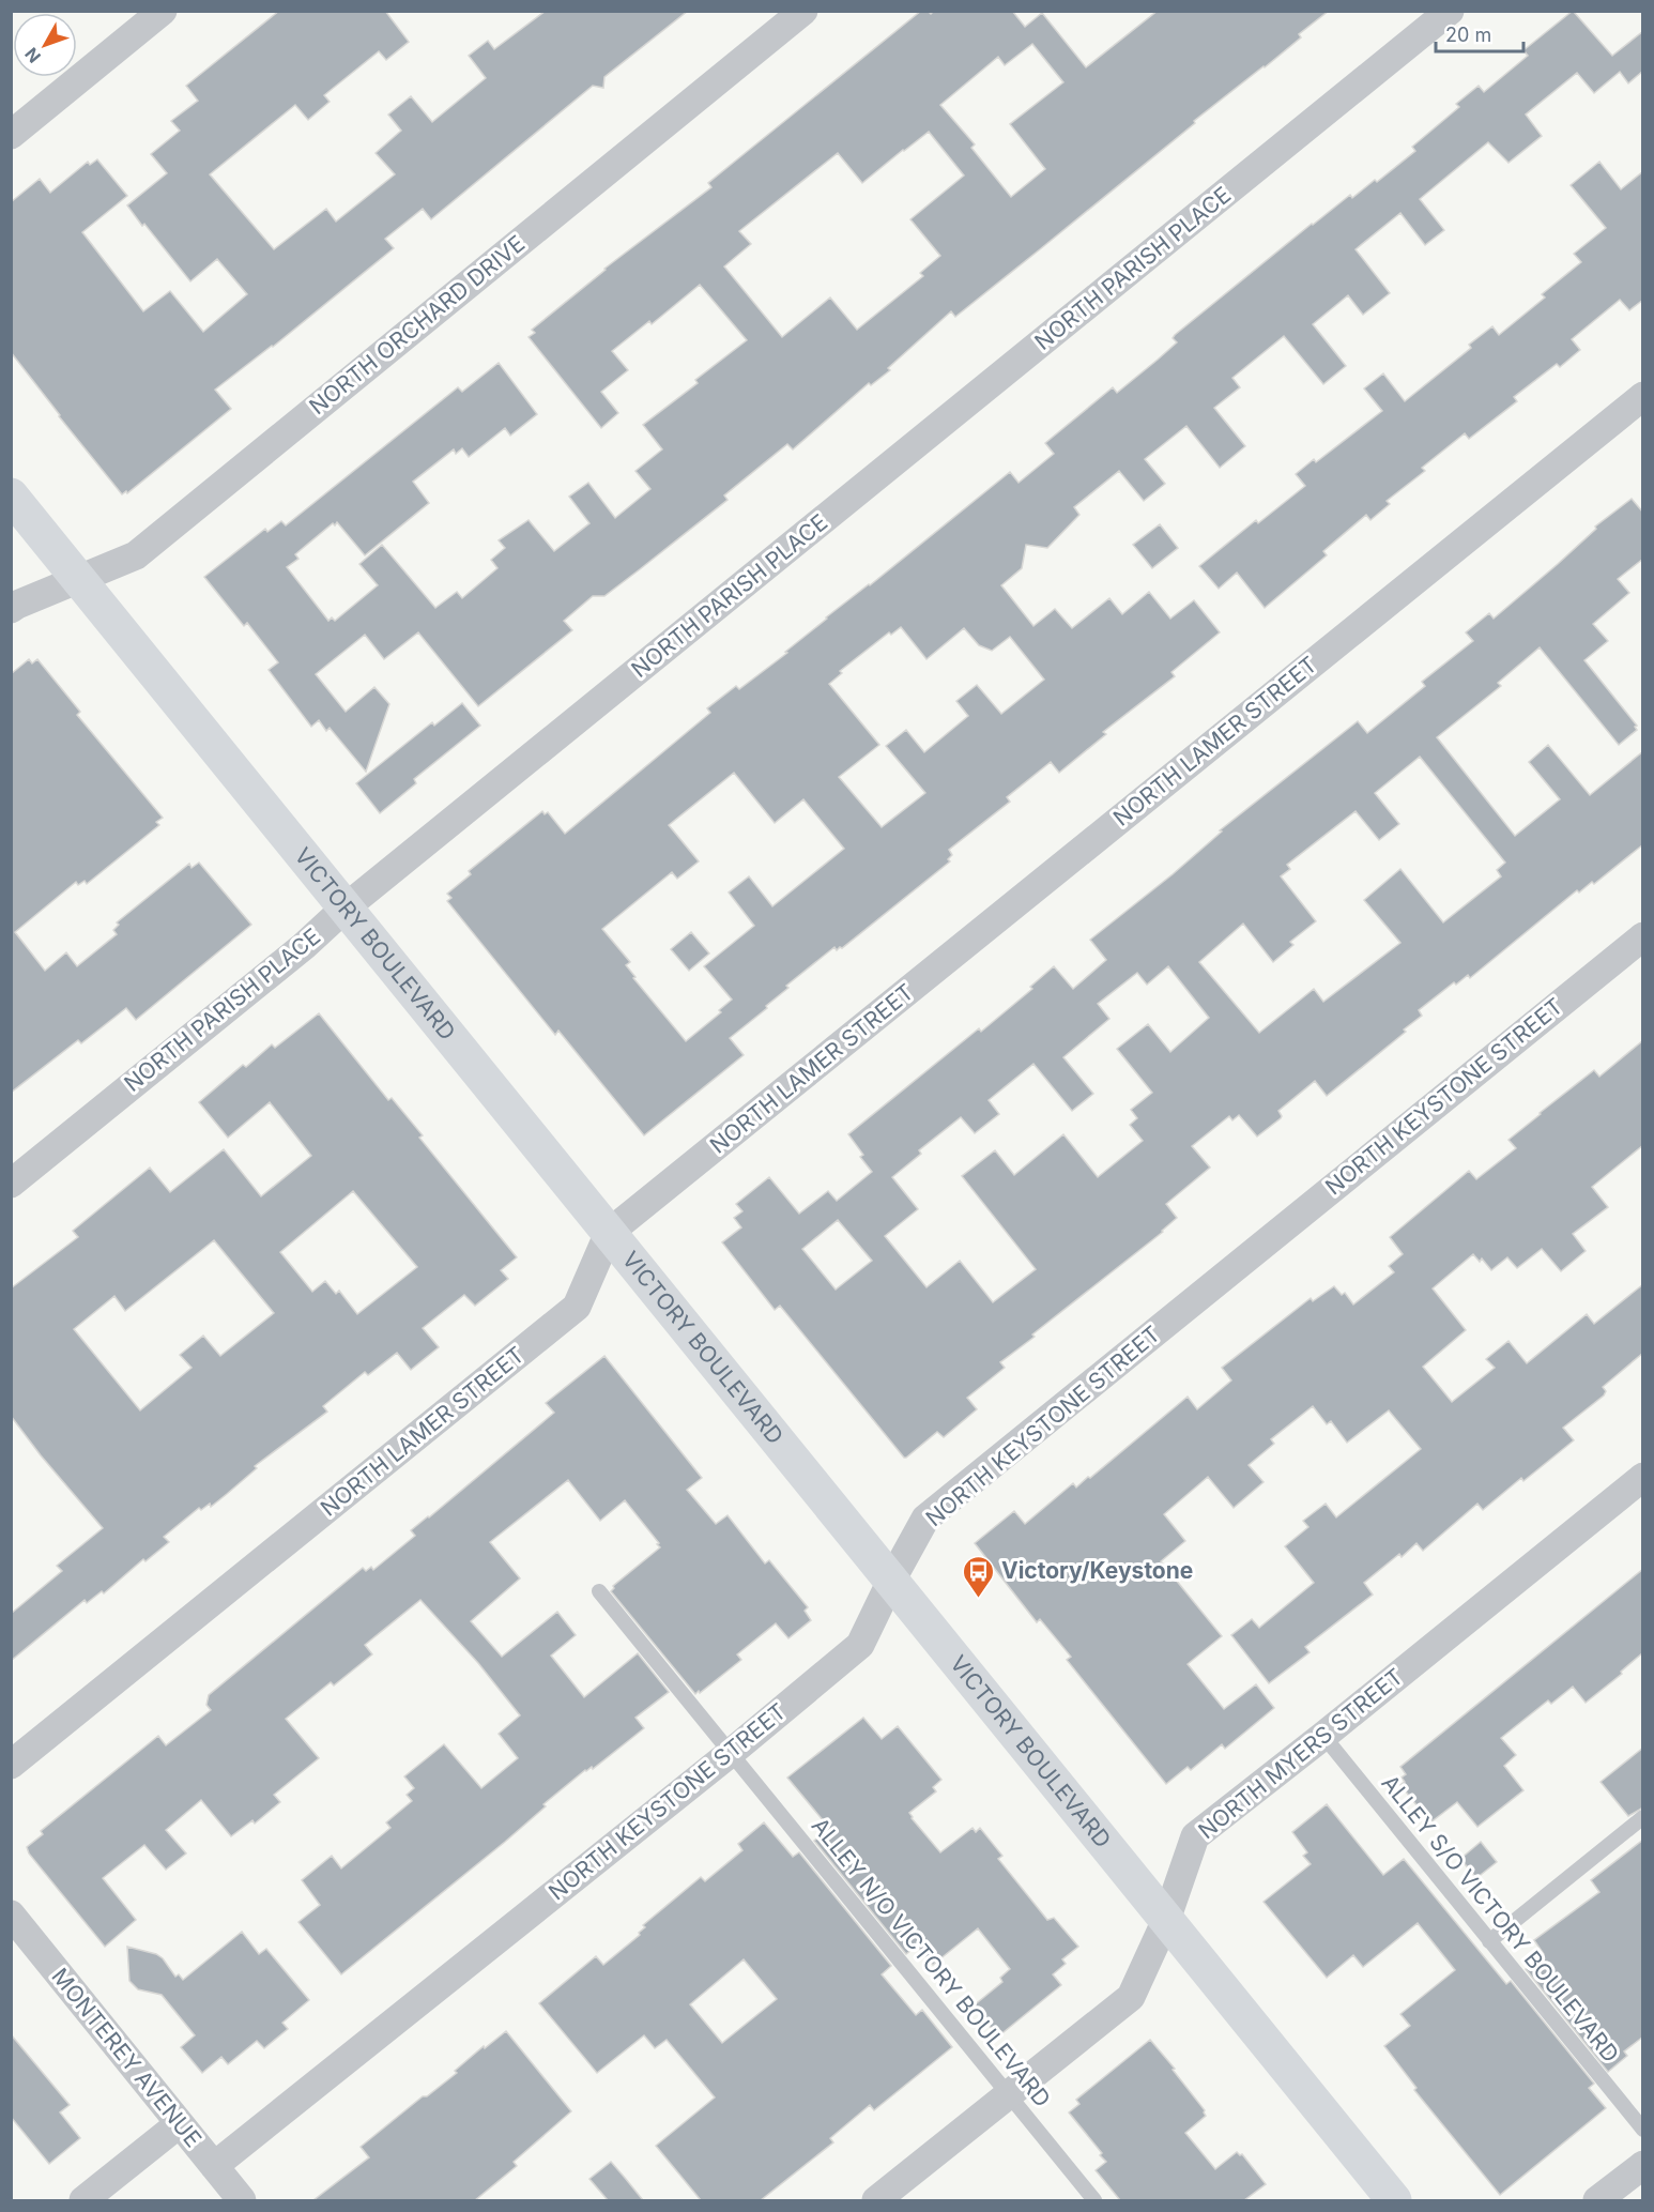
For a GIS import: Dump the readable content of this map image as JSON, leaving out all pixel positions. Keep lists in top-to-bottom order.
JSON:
{
  "streets": {
    "main road": ["VICTORY BOULEVARD"],
    "street": [
      "NORTH PARISH PLACE",
      "NORTH ORCHARD DRIVE",
      "NORTH LAMER STREET",
      "NORTH KEYSTONE STREET",
      "NORTH MYERS STREET",
      "MONTEREY AVENUE"
    ],
    "lane": ["ALLEY S/O VICTORY BOULEVARD", "ALLEY N/O VICTORY BOULEVARD"]
  },
  "crossings": [
    ["NORTH PARISH PLACE", "VICTORY BOULEVARD"],
    ["NORTH ORCHARD DRIVE", "VICTORY BOULEVARD"],
    ["NORTH LAMER STREET", "VICTORY BOULEVARD"],
    ["VICTORY BOULEVARD", "NORTH KEYSTONE STREET"],
    ["VICTORY BOULEVARD", "NORTH MYERS STREET"],
    ["NORTH KEYSTONE STREET", "ALLEY N/O VICTORY BOULEVARD"],
    ["NORTH KEYSTONE STREET", "MONTEREY AVENUE"],
    ["NORTH MYERS STREET", "ALLEY S/O VICTORY BOULEVARD"],
    ["NORTH MYERS STREET", "ALLEY N/O VICTORY BOULEVARD"]
  ],
  "places": {
    "bus stop": ["Victory/Keystone"]
  },
  "scale_bar": "20 m",
  "north": "bottom left"
}
